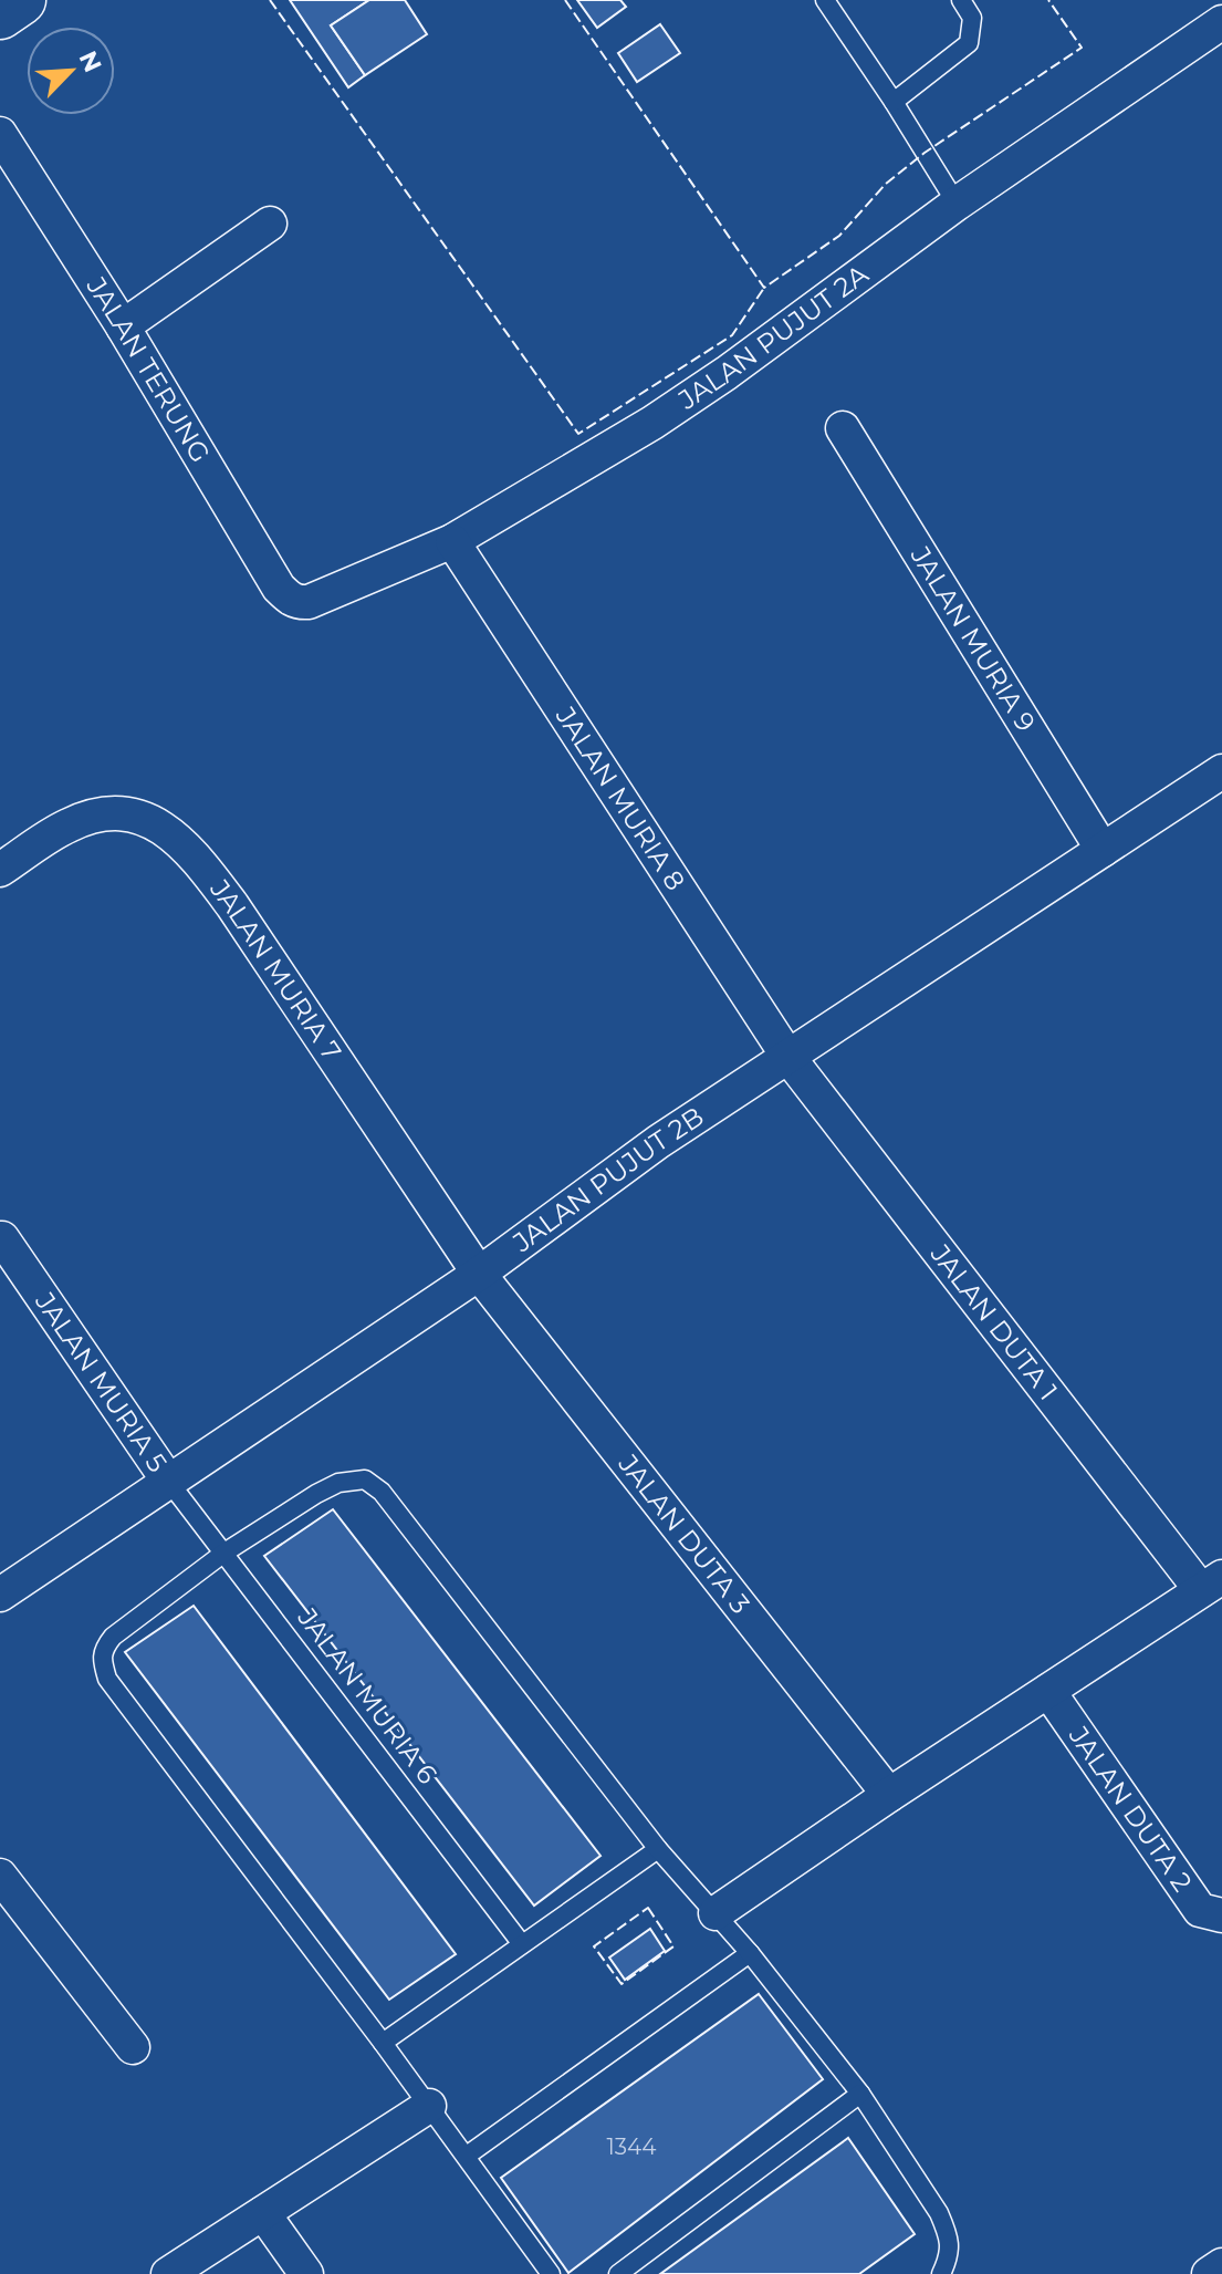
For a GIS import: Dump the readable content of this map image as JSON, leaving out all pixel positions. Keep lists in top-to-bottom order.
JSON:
{
  "streets": {
    "street": [
      "JALAN PUJUT 2A",
      "JALAN TERUNG",
      "JALAN MURIA 9",
      "JALAN MURIA 8",
      "JALAN MURIA 7",
      "JALAN PUJUT 2B",
      "JALAN DUTA 1",
      "JALAN MURIA 5",
      "JALAN DUTA 3",
      "JALAN DUTA 2"
    ],
    "lane": ["JALAN MURIA 6"]
  },
  "crossings": [
    ["JALAN PUJUT 2A", "JALAN TERUNG"],
    ["JALAN PUJUT 2A", "JALAN MURIA 8"],
    ["JALAN MURIA 9", "JALAN PUJUT 2B"],
    ["JALAN MURIA 8", "JALAN PUJUT 2B"],
    ["JALAN MURIA 8", "JALAN DUTA 1"],
    ["JALAN MURIA 7", "JALAN PUJUT 2B"],
    ["JALAN MURIA 7", "JALAN DUTA 3"],
    ["JALAN PUJUT 2B", "JALAN DUTA 1"],
    ["JALAN PUJUT 2B", "JALAN MURIA 5"],
    ["JALAN PUJUT 2B", "JALAN DUTA 3"],
    ["JALAN PUJUT 2B", "JALAN MURIA 6"],
    ["JALAN MURIA 5", "JALAN MURIA 6"]
  ],
  "house_numbers": ["1344"],
  "north": "top right"
}
